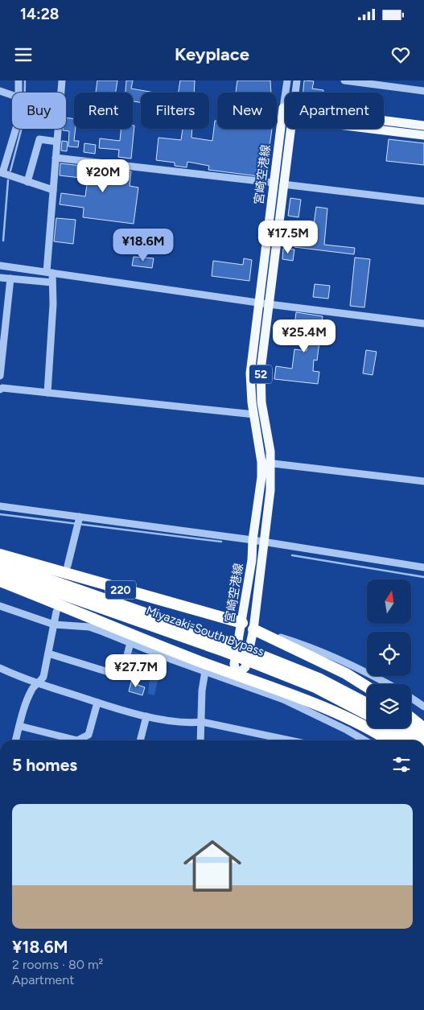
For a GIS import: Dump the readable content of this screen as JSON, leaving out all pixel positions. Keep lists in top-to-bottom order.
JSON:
{
  "streets": {
    "highway": ["220", "Miyazaki-South Bypass"],
    "main road": ["宮崎空港線", "52"]
  },
  "crossings": [
    ["宮崎空港線", "220"]
  ],
  "north": "top",
  "page": {
    "status": "14:28",
    "header": "Keyplace",
    "chip": [
      "Buy",
      "Rent",
      "Filters",
      "New",
      "Apartment"
    ],
    "price": [
      "¥20M",
      "¥17.5M",
      "¥18.6M",
      "¥25.4M",
      "¥27.7M"
    ],
    "heading": "5 homes",
    "list": [
      {
        "name": "¥18.6M",
        "note": "2 rooms · 80 m² · Apartment"
      }
    ]
  }
}
